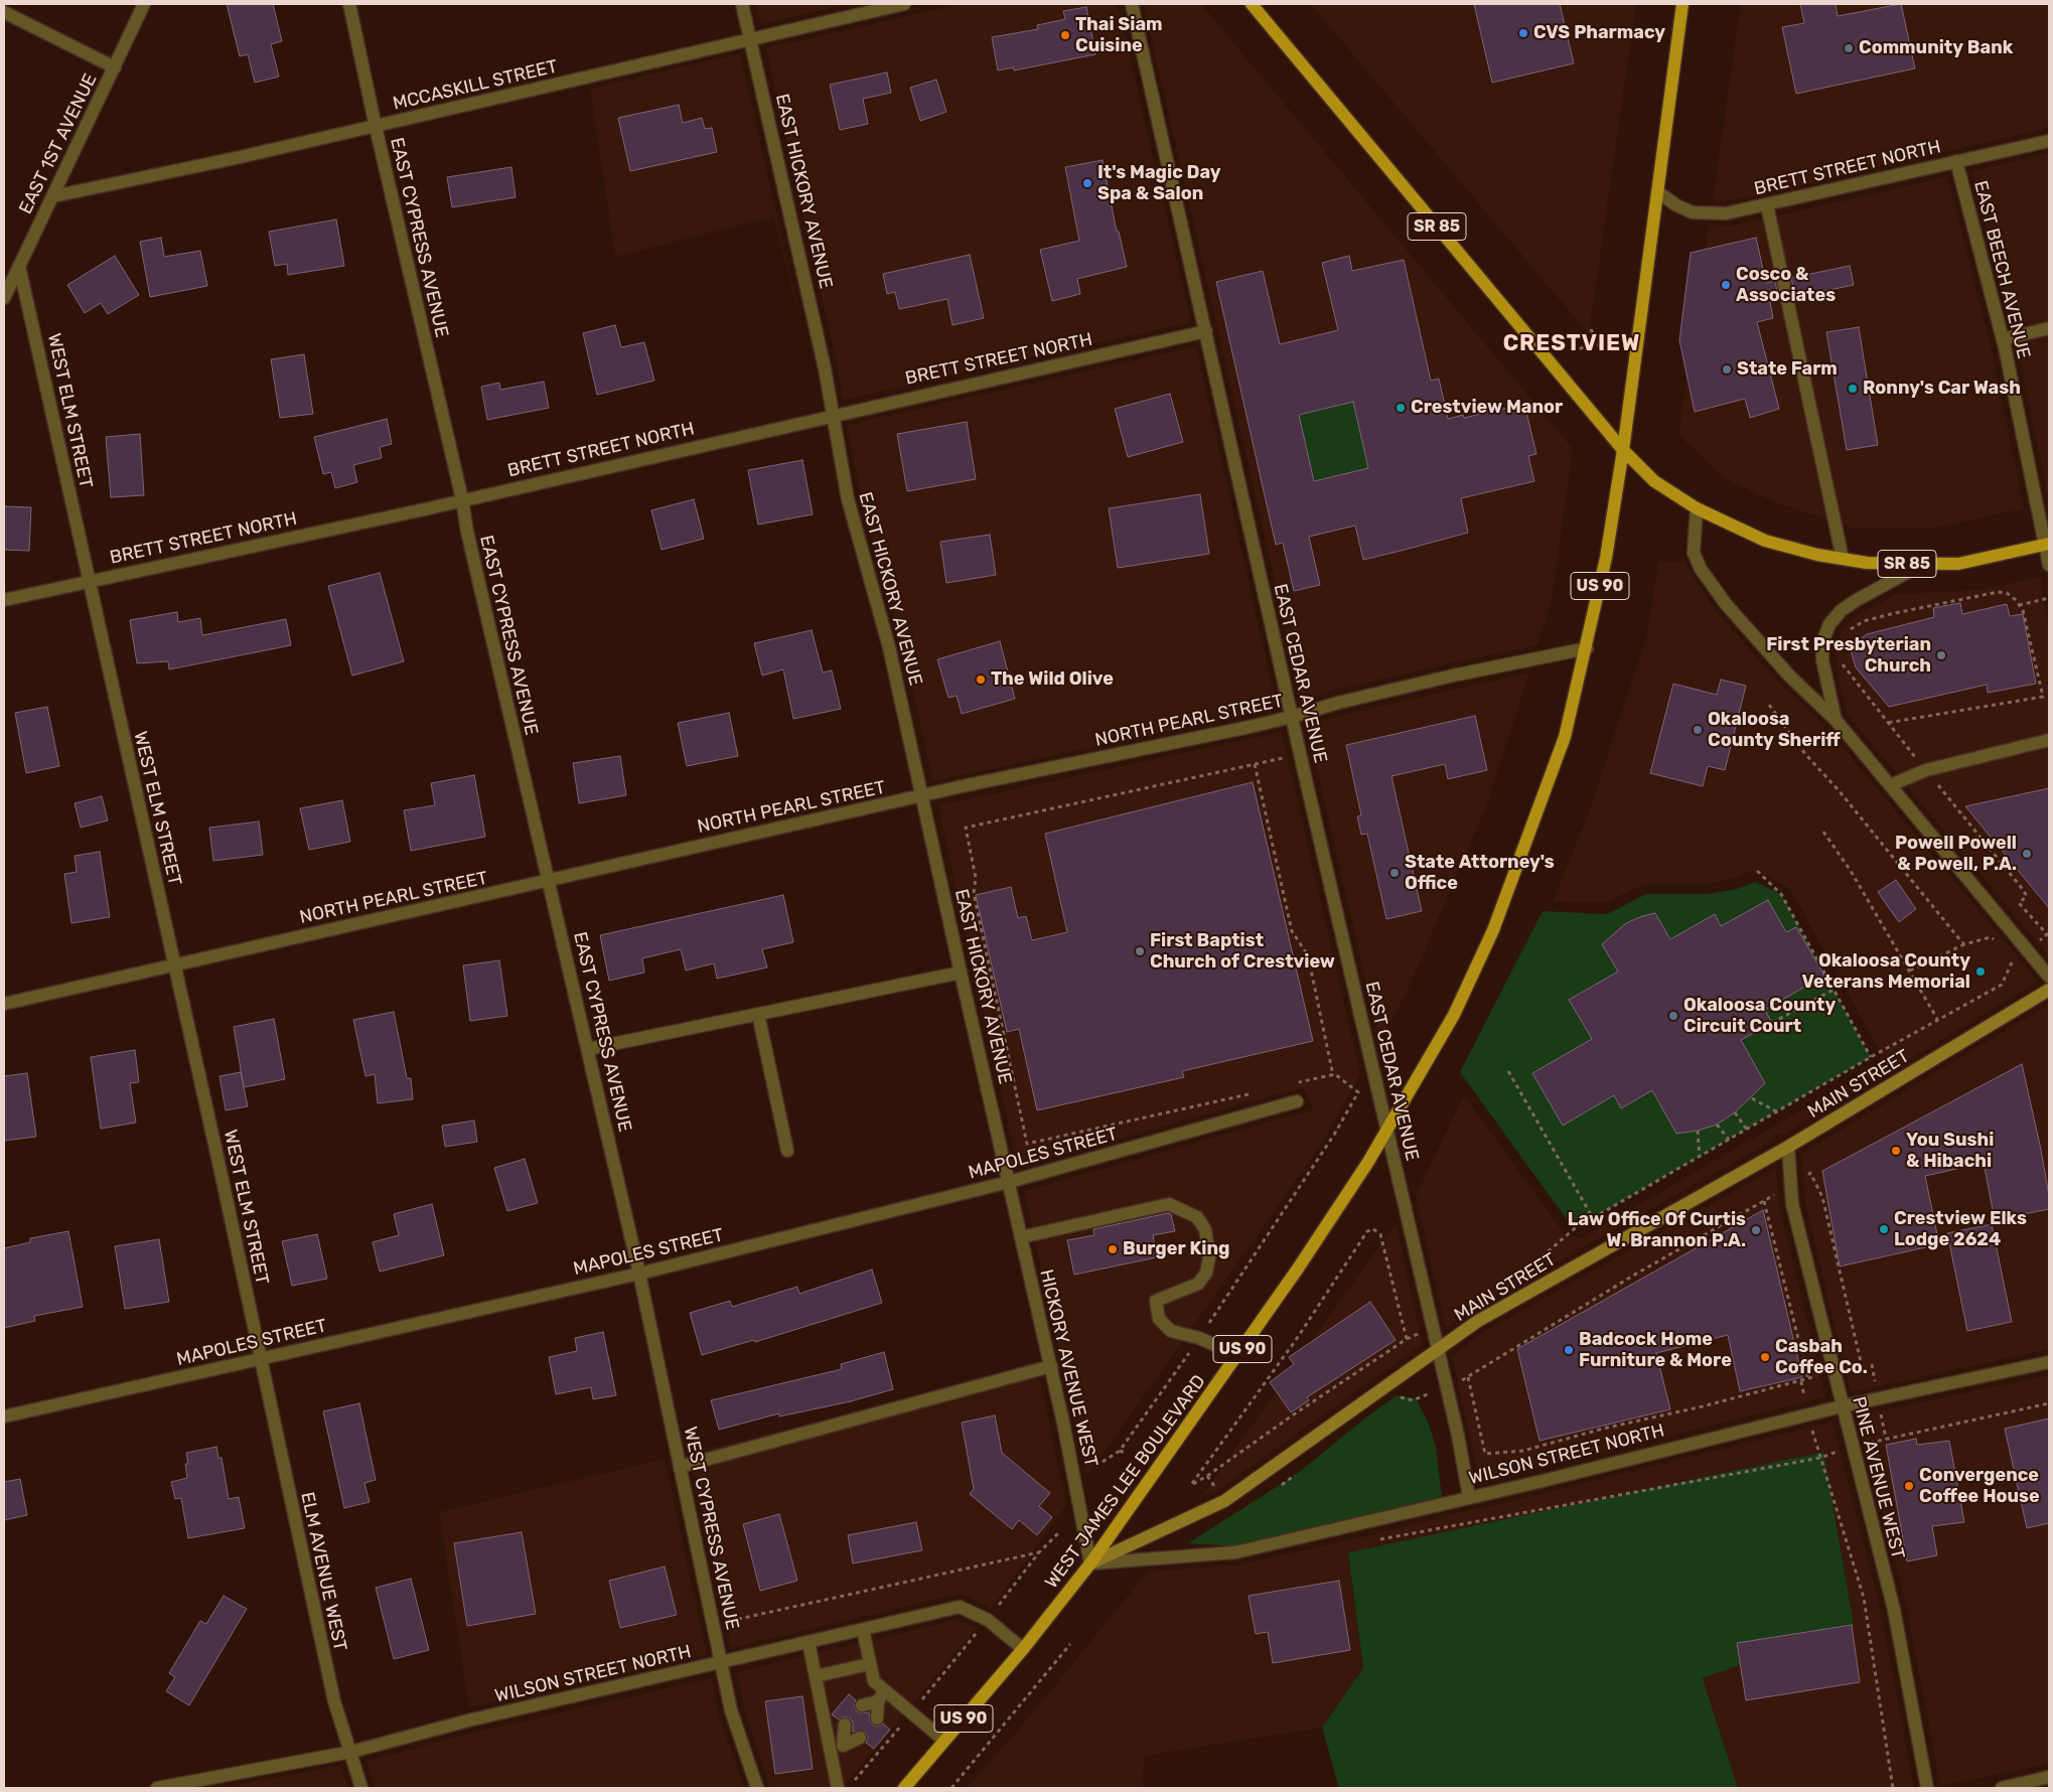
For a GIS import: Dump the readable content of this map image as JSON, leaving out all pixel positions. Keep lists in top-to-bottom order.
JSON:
{
  "streets": {
    "main road": ["SR 85", "US 90", "WEST JAMES LEE BOULEVARD"],
    "street": [
      "MCCASKILL STREET",
      "EAST 1ST AVENUE",
      "BRETT STREET NORTH",
      "EAST HICKORY AVENUE",
      "EAST CYPRESS AVENUE",
      "EAST BEECH AVENUE",
      "WEST ELM STREET",
      "EAST CEDAR AVENUE",
      "NORTH PEARL STREET",
      "MAIN STREET",
      "MAPOLES STREET",
      "HICKORY AVENUE WEST",
      "WILSON STREET NORTH",
      "PINE AVENUE WEST",
      "WEST CYPRESS AVENUE",
      "ELM AVENUE WEST"
    ]
  },
  "crossings": [
    ["MCCASKILL STREET", "EAST 1ST AVENUE"],
    ["MCCASKILL STREET", "EAST HICKORY AVENUE"],
    ["MCCASKILL STREET", "EAST CYPRESS AVENUE"],
    ["EAST 1ST AVENUE", "WEST ELM STREET"],
    ["BRETT STREET NORTH", "EAST HICKORY AVENUE"],
    ["BRETT STREET NORTH", "EAST CYPRESS AVENUE"],
    ["BRETT STREET NORTH", "EAST BEECH AVENUE"],
    ["BRETT STREET NORTH", "WEST ELM STREET"],
    ["BRETT STREET NORTH", "US 90"],
    ["BRETT STREET NORTH", "EAST CEDAR AVENUE"],
    ["EAST HICKORY AVENUE", "NORTH PEARL STREET"],
    ["EAST HICKORY AVENUE", "MAPOLES STREET"],
    ["EAST HICKORY AVENUE", "HICKORY AVENUE WEST"],
    ["SR 85", "EAST BEECH AVENUE"],
    ["SR 85", "US 90"],
    ["EAST CYPRESS AVENUE", "NORTH PEARL STREET"],
    ["EAST CYPRESS AVENUE", "MAPOLES STREET"],
    ["EAST CYPRESS AVENUE", "WEST CYPRESS AVENUE"],
    ["WEST ELM STREET", "NORTH PEARL STREET"],
    ["WEST ELM STREET", "MAPOLES STREET"],
    ["WEST ELM STREET", "ELM AVENUE WEST"],
    ["US 90", "EAST CEDAR AVENUE"],
    ["US 90", "NORTH PEARL STREET"],
    ["US 90", "WEST JAMES LEE BOULEVARD"],
    ["EAST CEDAR AVENUE", "NORTH PEARL STREET"],
    ["EAST CEDAR AVENUE", "MAIN STREET"],
    ["EAST CEDAR AVENUE", "WILSON STREET NORTH"],
    ["EAST CEDAR AVENUE", "WEST JAMES LEE BOULEVARD"],
    ["MAIN STREET", "HICKORY AVENUE WEST"],
    ["MAIN STREET", "WILSON STREET NORTH"],
    ["MAIN STREET", "PINE AVENUE WEST"],
    ["MAIN STREET", "WEST JAMES LEE BOULEVARD"],
    ["MAPOLES STREET", "HICKORY AVENUE WEST"],
    ["MAPOLES STREET", "WEST CYPRESS AVENUE"],
    ["MAPOLES STREET", "ELM AVENUE WEST"],
    ["HICKORY AVENUE WEST", "WILSON STREET NORTH"],
    ["HICKORY AVENUE WEST", "WEST JAMES LEE BOULEVARD"],
    ["WILSON STREET NORTH", "PINE AVENUE WEST"],
    ["WILSON STREET NORTH", "WEST JAMES LEE BOULEVARD"],
    ["WILSON STREET NORTH", "WEST CYPRESS AVENUE"],
    ["WILSON STREET NORTH", "ELM AVENUE WEST"]
  ],
  "districts": ["CRESTVIEW"],
  "places": [
    "CVS Pharmacy",
    "Thai Siam Cuisine",
    "Community Bank",
    "It's Magic Day Spa & Salon",
    "Cosco & Associates",
    "State Farm",
    "Ronny's Car Wash",
    "Crestview Manor",
    "First Presbyterian Church",
    "The Wild Olive",
    "Okaloosa County Sheriff",
    "Powell Powell & Powell, P.A.",
    "State Attorney's Office",
    "First Baptist Church of Crestview",
    "Okaloosa County Veterans Memorial",
    "Okaloosa County Circuit Court",
    "You Sushi & Hibachi",
    "Crestview Elks Lodge 2624",
    "Law Office Of Curtis W. Brannon P.A.",
    "Burger King",
    "Badcock Home Furniture & More",
    "Casbah Coffee Co.",
    "Convergence Coffee House"
  ]
}
